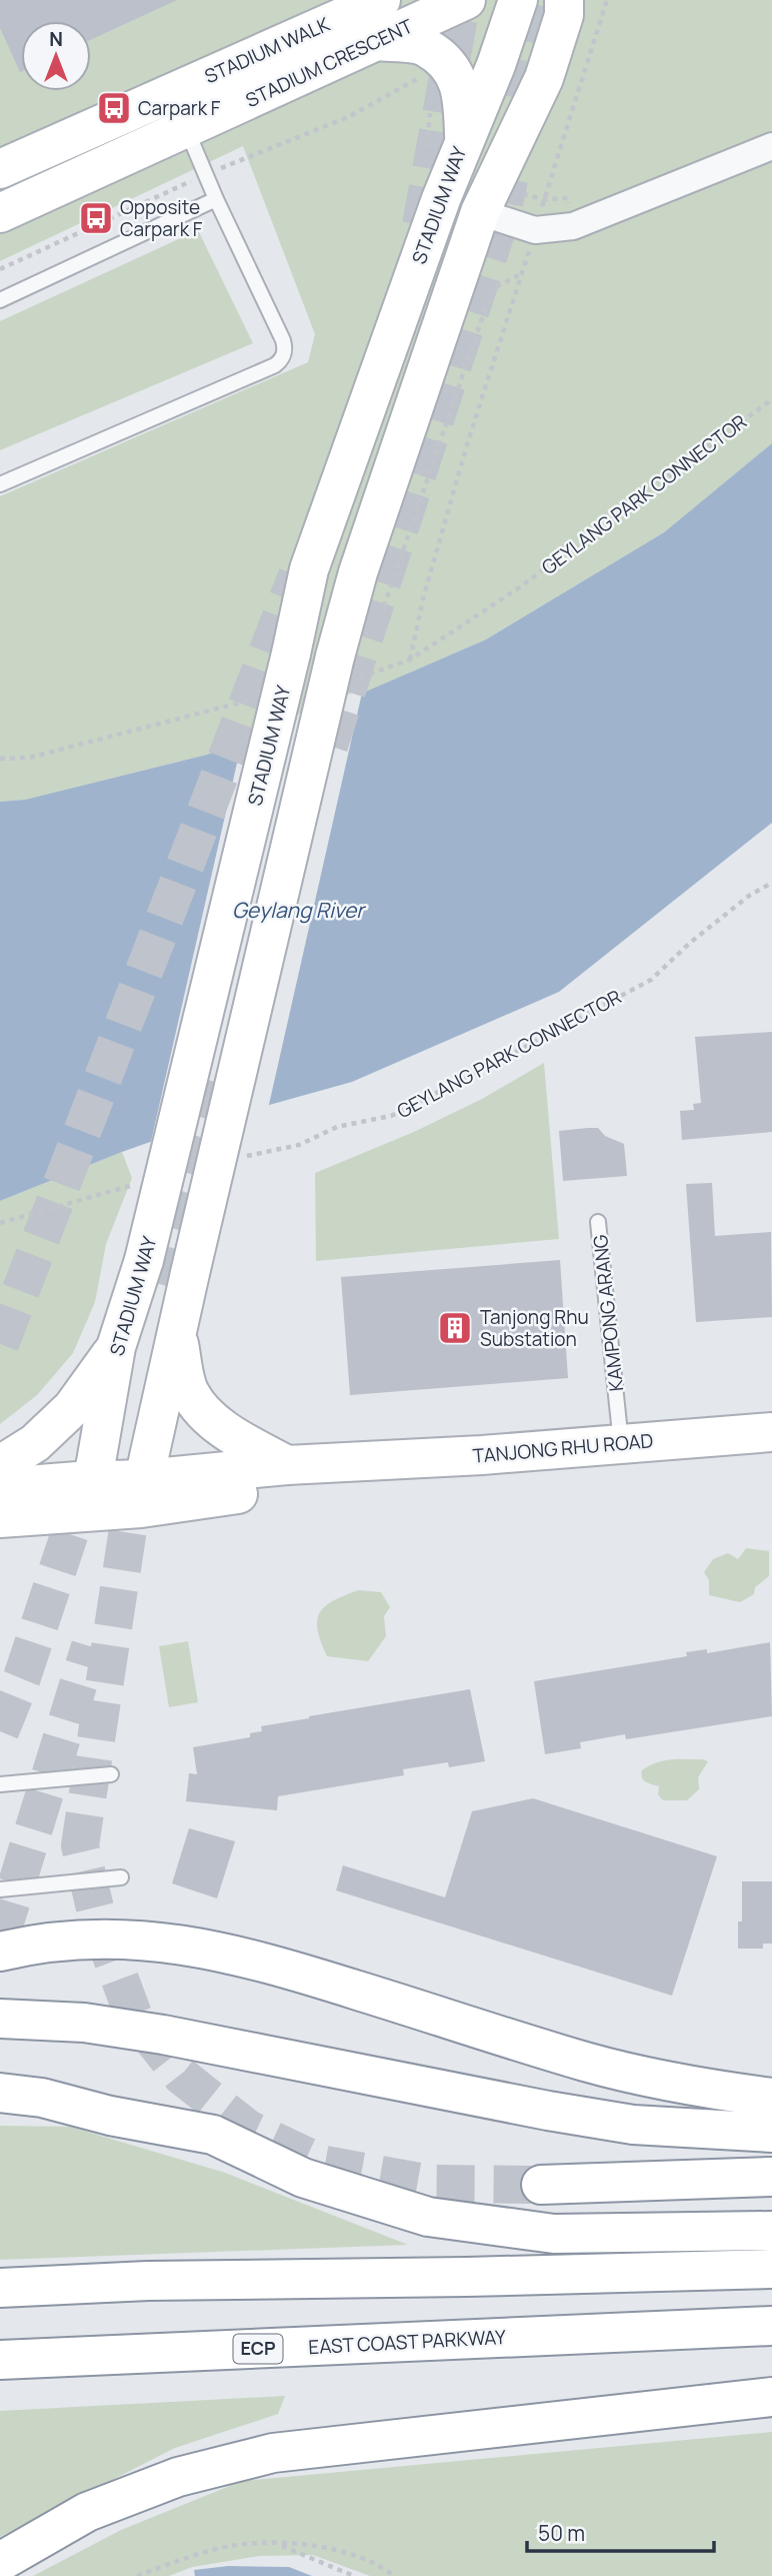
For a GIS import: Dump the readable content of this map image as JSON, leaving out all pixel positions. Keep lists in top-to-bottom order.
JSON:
{
  "streets": {
    "main road": [
      "STADIUM WALK",
      "STADIUM CRESCENT",
      "STADIUM WAY",
      "TANJONG RHU ROAD",
      "EAST COAST PARKWAY",
      "ECP"
    ],
    "lane": ["KAMPONG ARANG"],
    "path": ["GEYLANG PARK CONNECTOR"]
  },
  "crossings": [
    ["STADIUM WALK", "STADIUM CRESCENT"],
    ["STADIUM WAY", "TANJONG RHU ROAD"],
    ["KAMPONG ARANG", "TANJONG RHU ROAD"]
  ],
  "water": ["Geylang River"],
  "places": {
    "bus stop": ["Carpark F", "Opposite Carpark F"],
    "building": ["Tanjong Rhu Substation"]
  },
  "scale_bar": "50 m",
  "north": "top"
}
